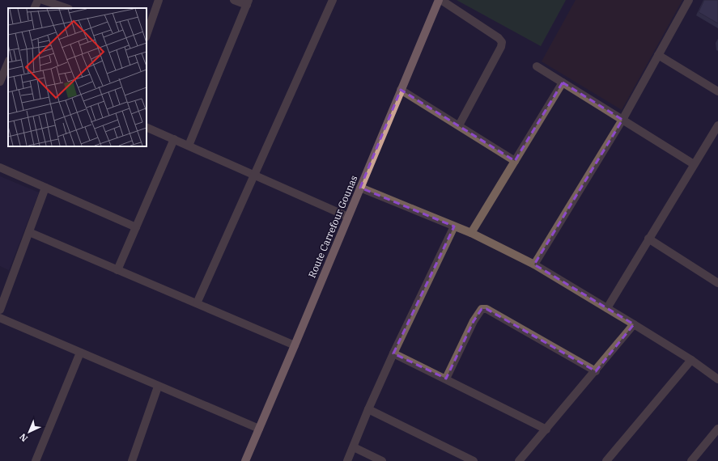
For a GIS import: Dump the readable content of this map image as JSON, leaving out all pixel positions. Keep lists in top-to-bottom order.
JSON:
{
  "streets": {
    "main road": ["Route Carrefour Gounas"]
  },
  "north": "bottom left"
}
